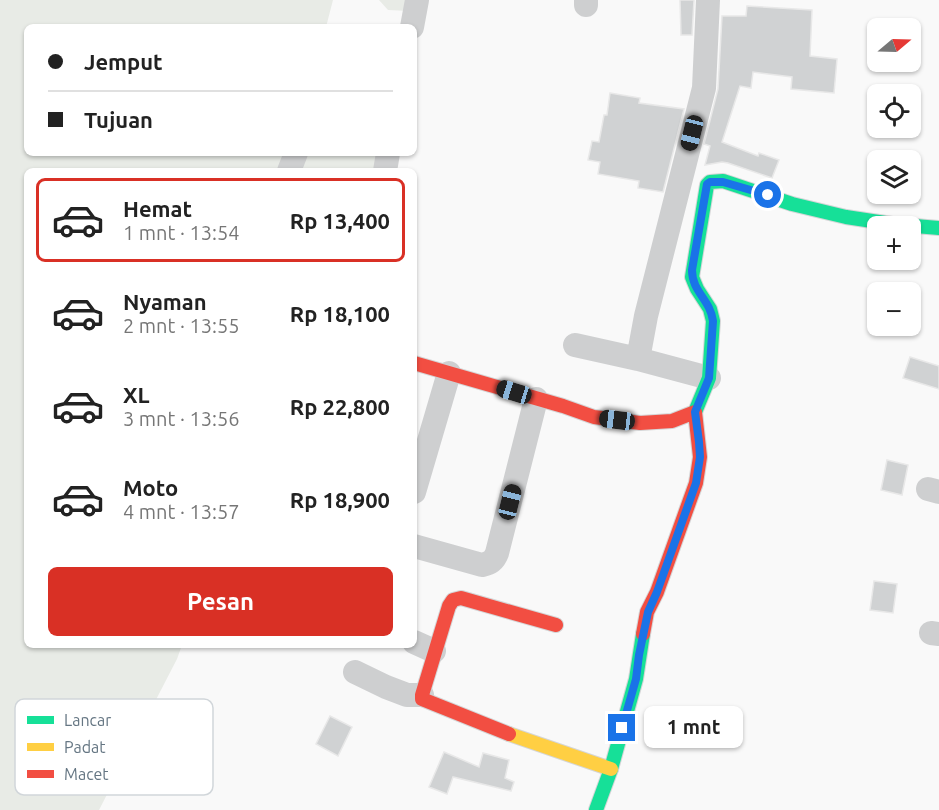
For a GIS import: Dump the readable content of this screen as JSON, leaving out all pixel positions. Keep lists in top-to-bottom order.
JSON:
{
  "legend": ["Lancar", "Padat", "Macet"],
  "north": "right",
  "page": {
    "map_buttons": ["+", "−"],
    "banner": ["Jemput", "Tujuan"],
    "list": [
      {
        "name": "Hemat",
        "note": "1 mnt · 13:54",
        "value": "Rp 13,400"
      },
      {
        "name": "Nyaman",
        "note": "2 mnt · 13:55",
        "value": "Rp 18,100"
      },
      {
        "name": "XL",
        "note": "3 mnt · 13:56",
        "value": "Rp 22,800"
      },
      {
        "name": "Moto",
        "note": "4 mnt · 13:57",
        "value": "Rp 18,900"
      }
    ],
    "buttons": "Pesan",
    "bubble": "1 mnt"
  }
}
